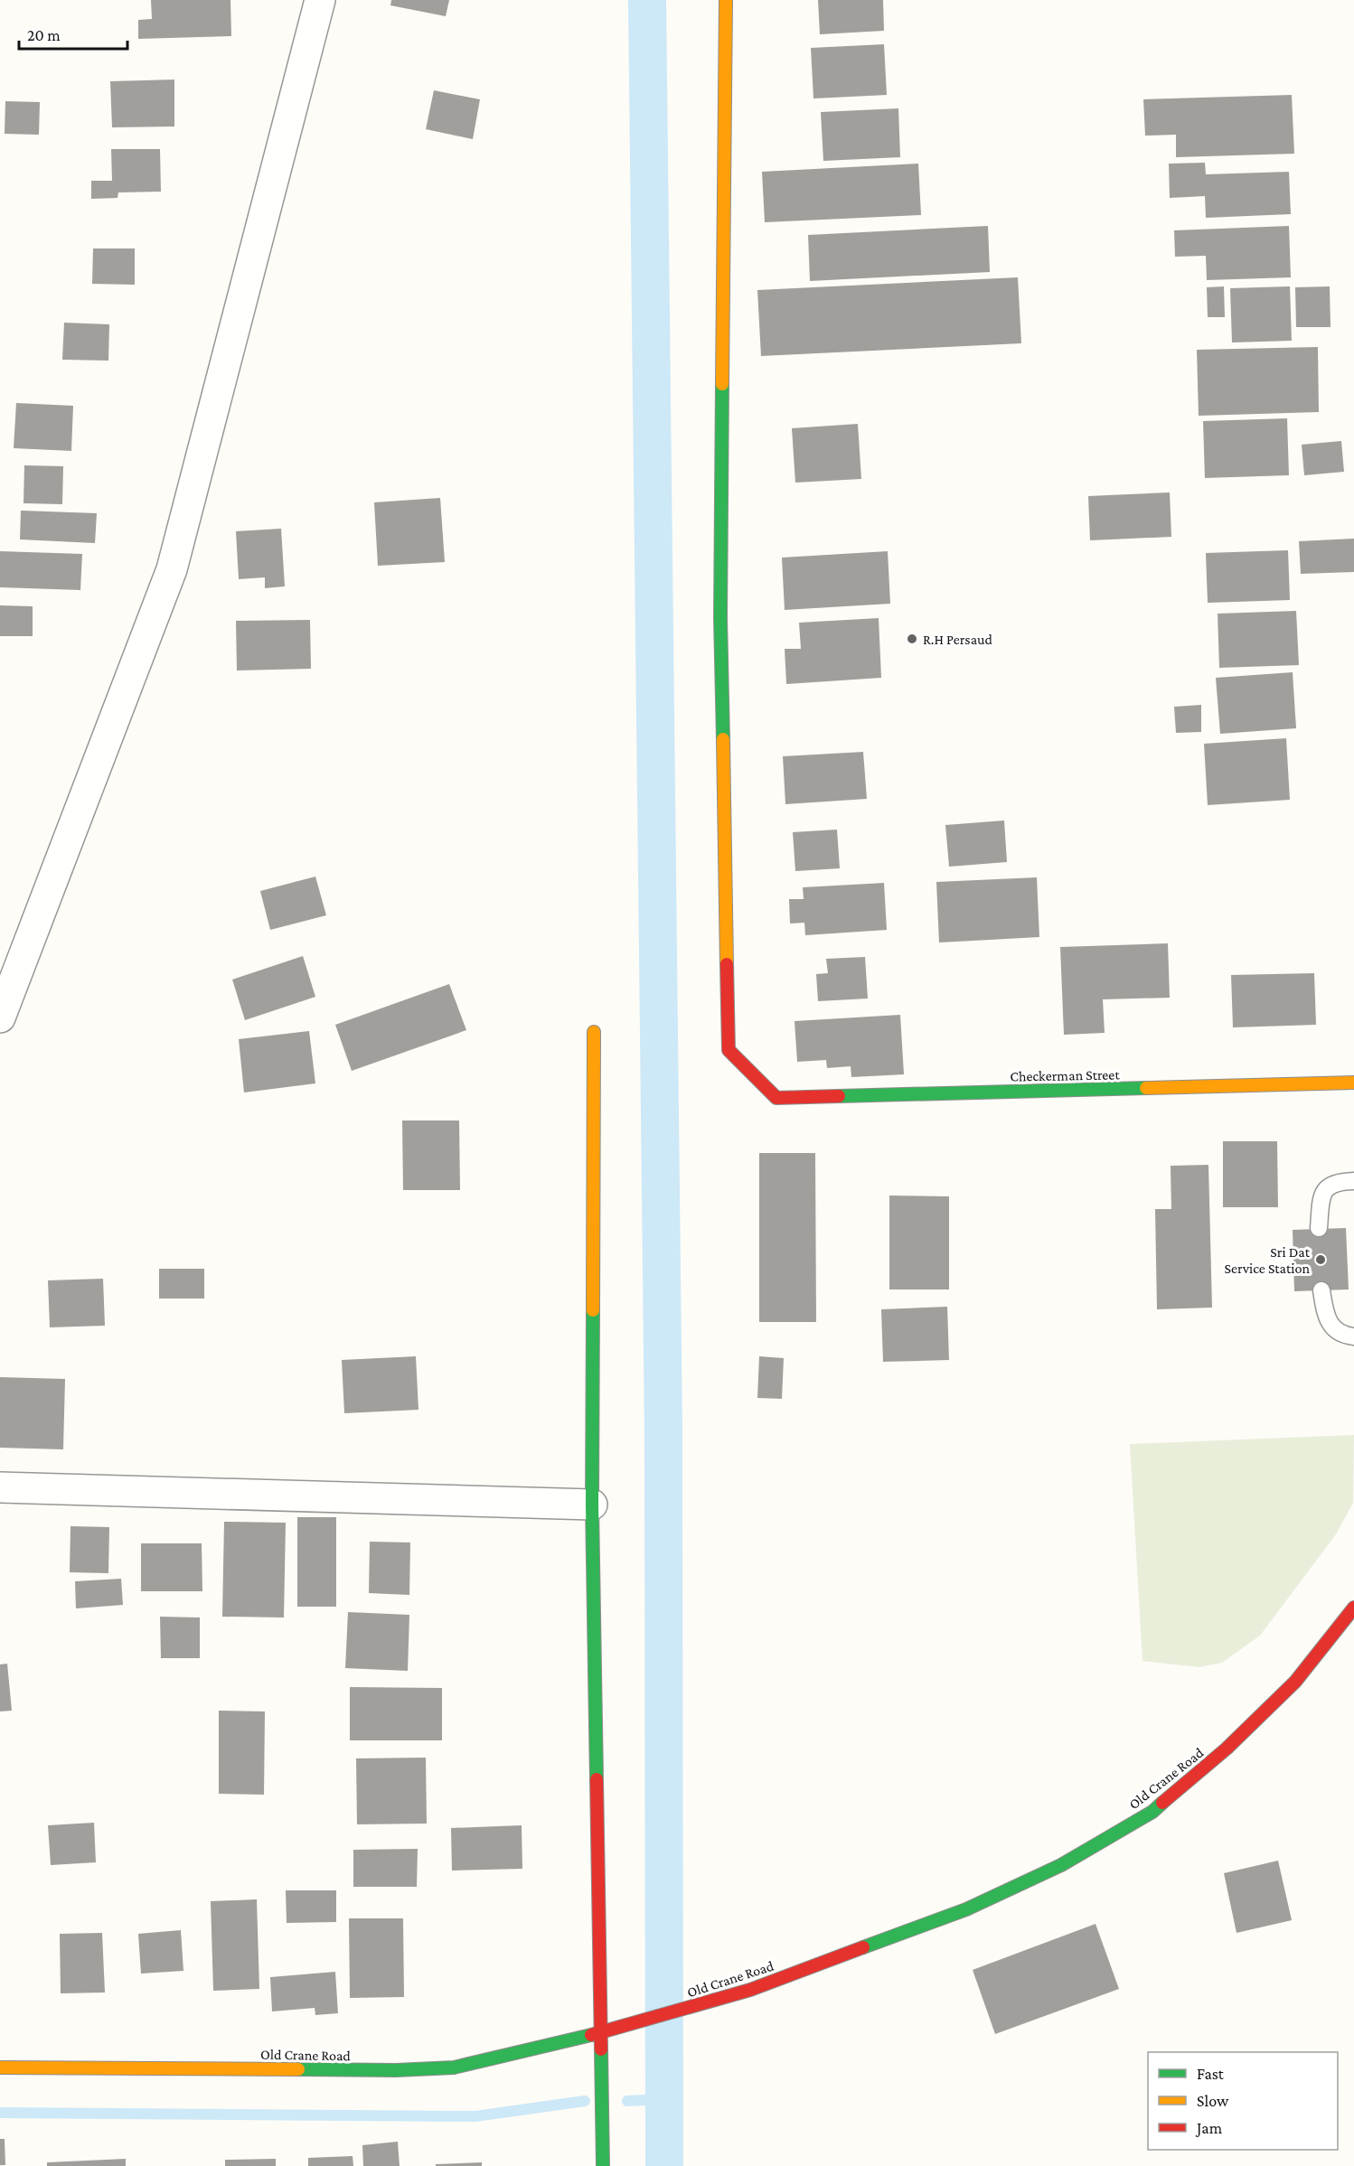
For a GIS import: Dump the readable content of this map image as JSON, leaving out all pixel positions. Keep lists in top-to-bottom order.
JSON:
{
  "streets": {
    "street": ["Checkerman Street", "Old Crane Road"]
  },
  "places": ["R.H Persaud", "Sri Dat Service Station"],
  "legend": ["Fast", "Slow", "Jam"],
  "scale_bar": "20 m"
}
